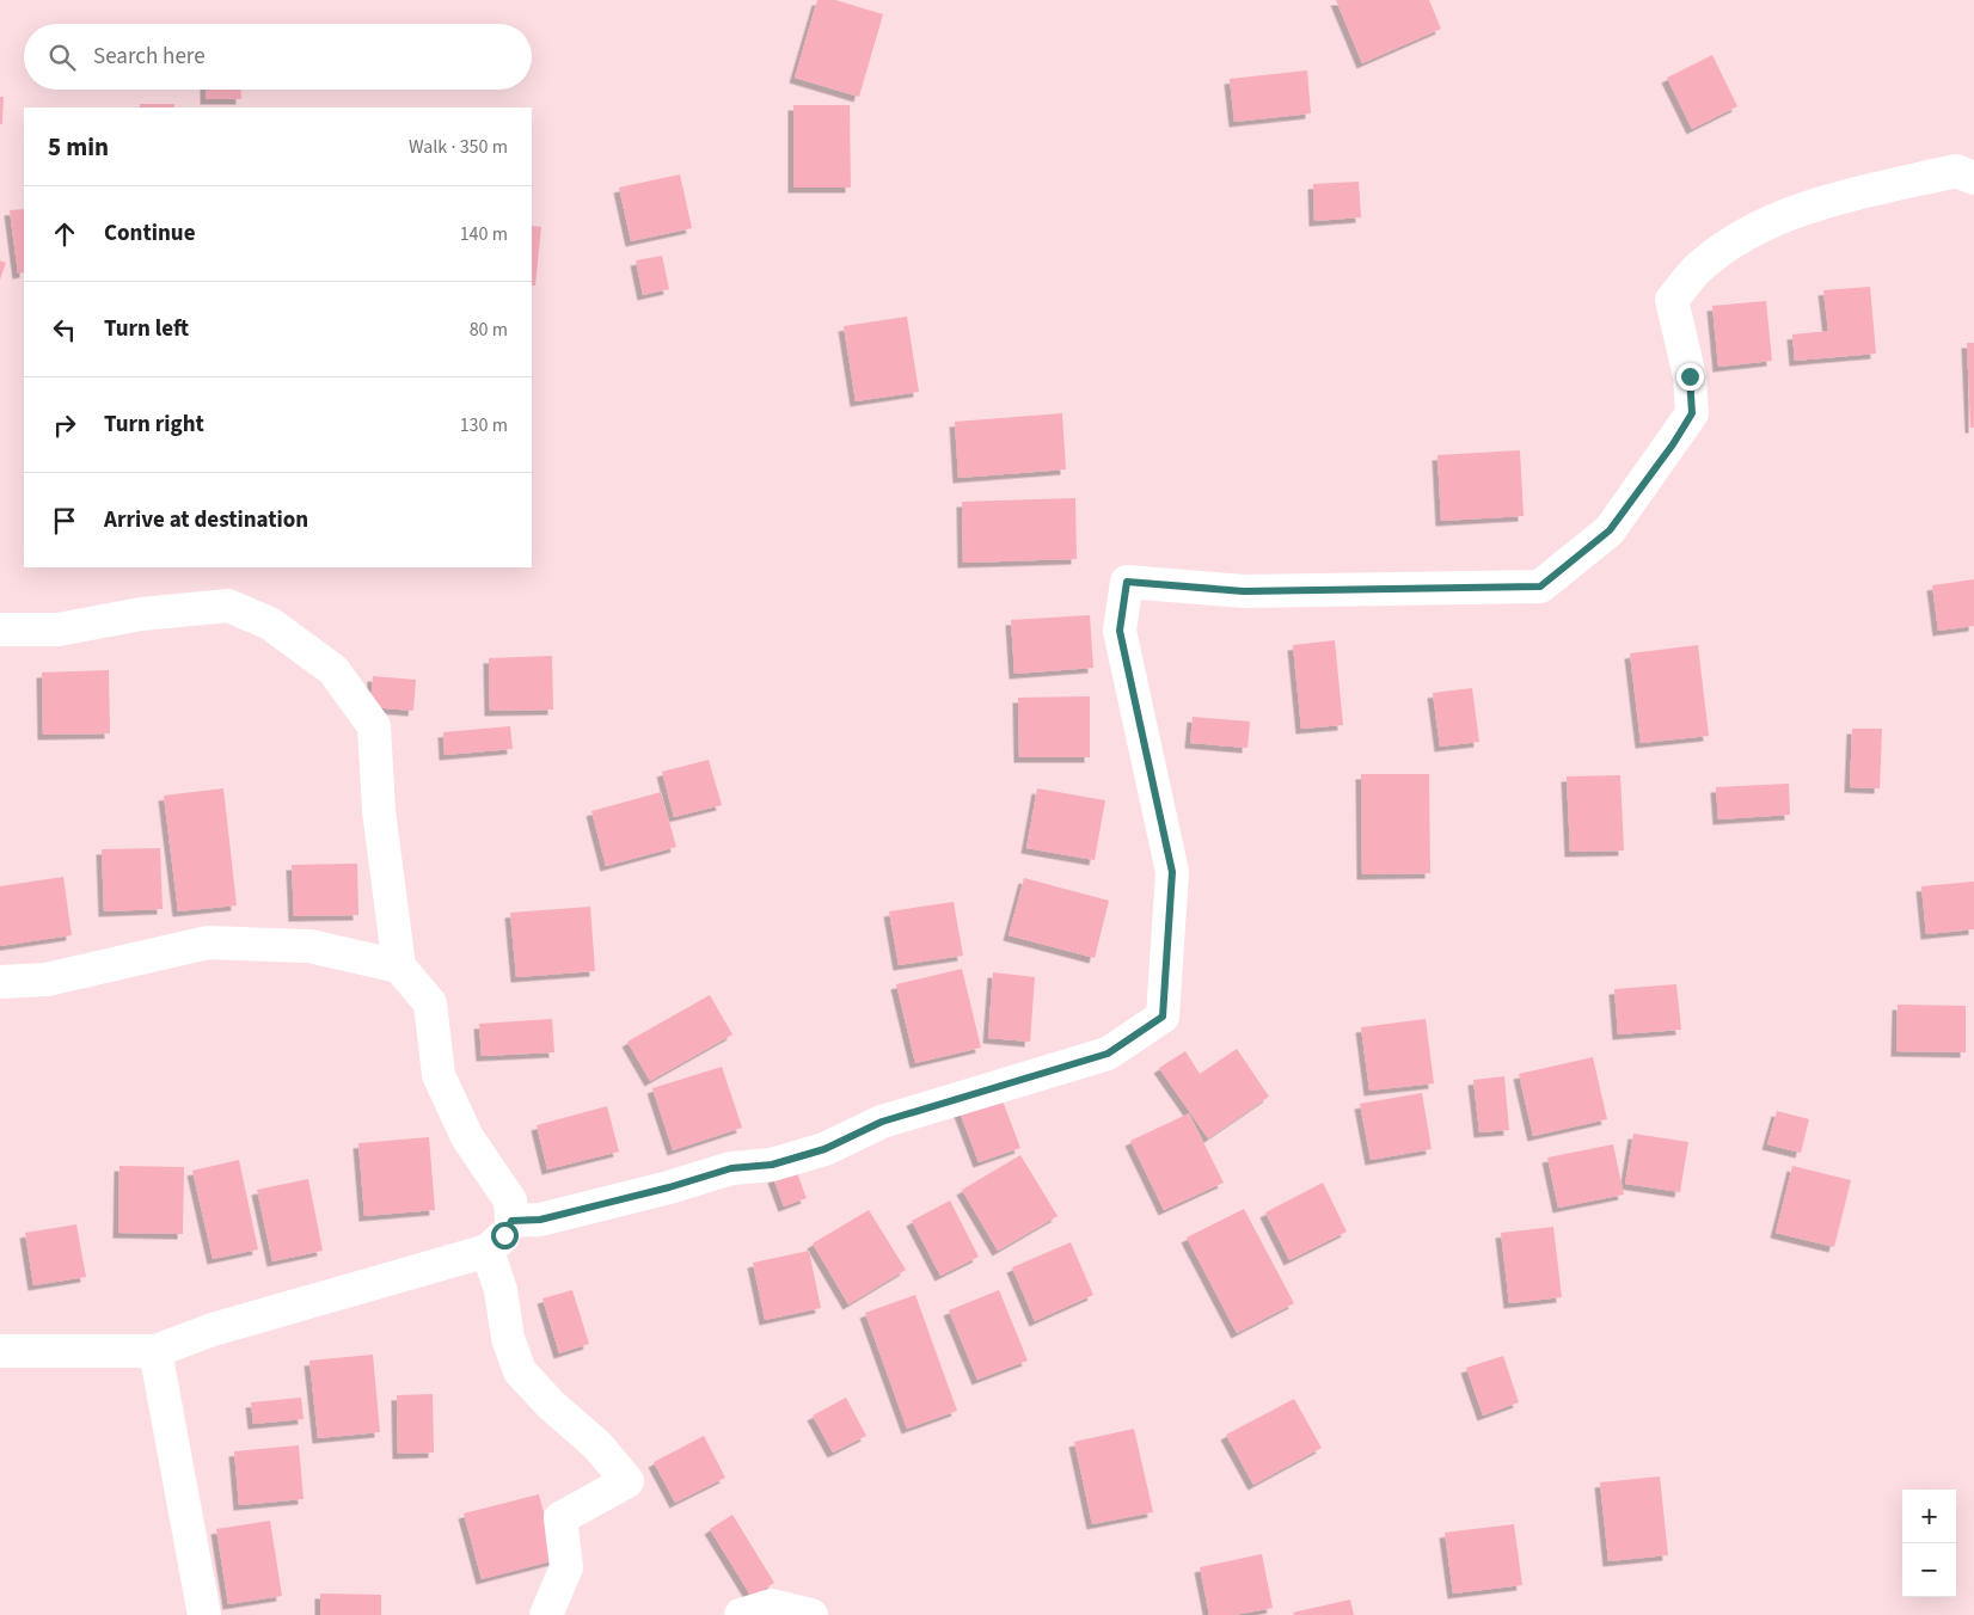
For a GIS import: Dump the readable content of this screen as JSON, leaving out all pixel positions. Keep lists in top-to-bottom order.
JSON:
{
  "page": {
    "search": "Search here",
    "heading": ["5 min", "Walk · 350 m"],
    "list": [
      ["Continue", "140 m"],
      ["Turn left", "80 m"],
      ["Turn right", "130 m"],
      "Arrive at destination"
    ],
    "map_buttons": ["+", "−"]
  }
}
